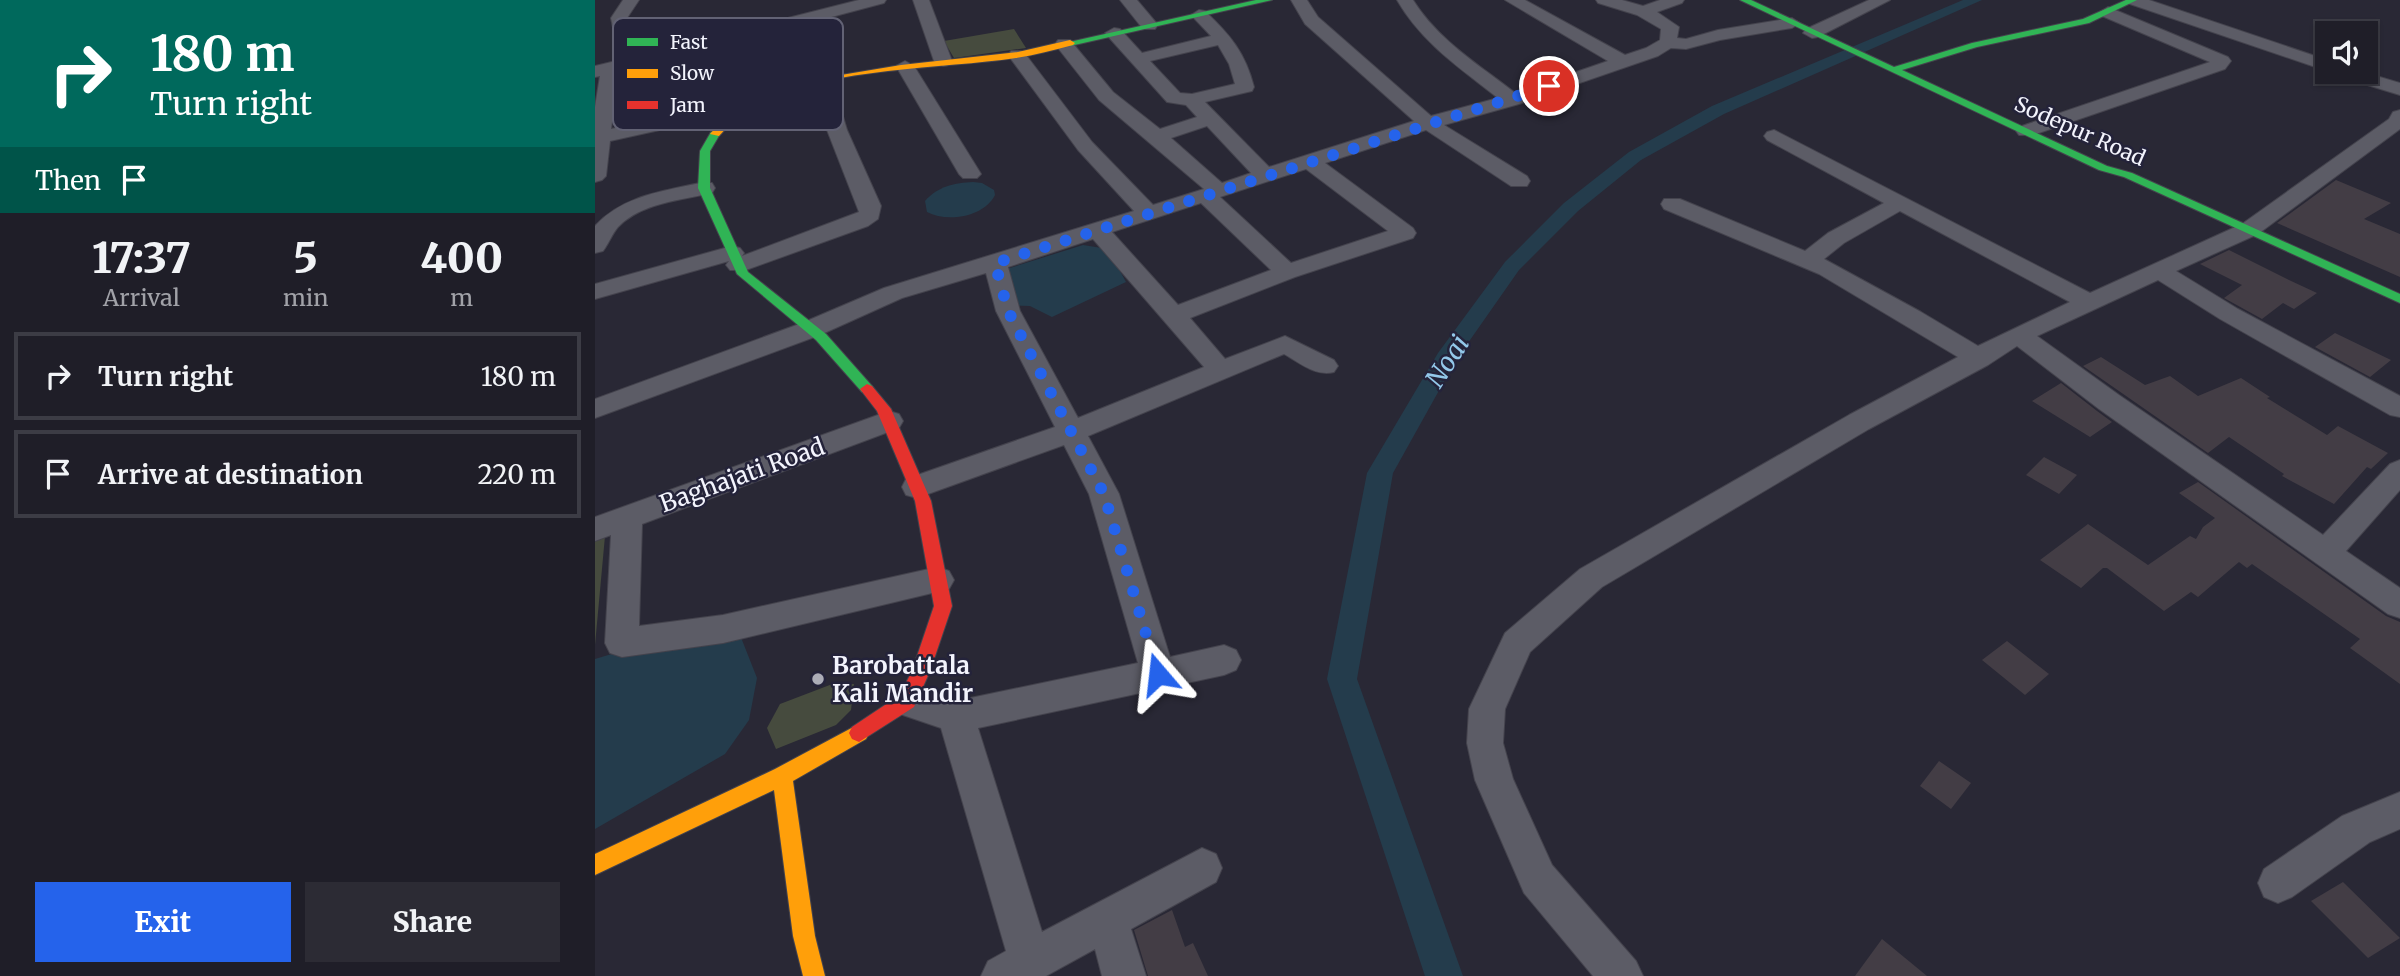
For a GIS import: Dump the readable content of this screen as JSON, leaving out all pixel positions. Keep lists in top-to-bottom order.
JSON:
{
  "streets": {
    "street": ["Sodepur Road", "Baghajati Road"]
  },
  "water": ["Noai"],
  "places": ["Barobattala Kali Mandir"],
  "legend": ["Fast", "Slow", "Jam"],
  "page": {
    "turn": ["180 m", "Turn right"],
    "then": "Then",
    "eta": [
      "17:37",
      "Arrival",
      "5",
      "min",
      "400",
      "m"
    ],
    "list": [
      {
        "name": "Turn right",
        "value": "180 m"
      },
      {
        "name": "Arrive at destination",
        "value": "220 m"
      }
    ],
    "buttons": ["Exit", "Share"]
  }
}
